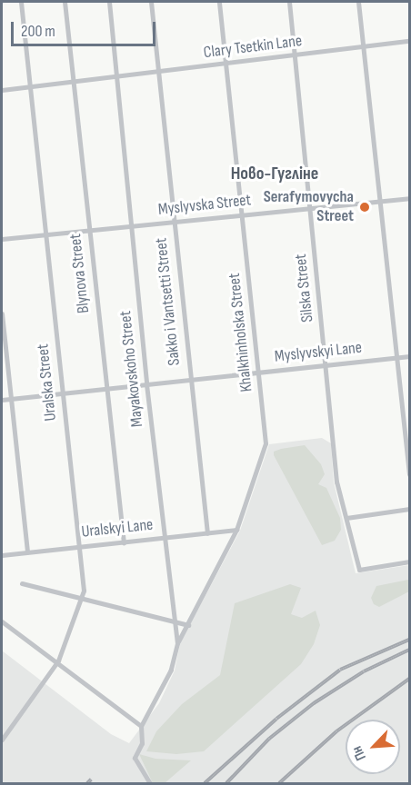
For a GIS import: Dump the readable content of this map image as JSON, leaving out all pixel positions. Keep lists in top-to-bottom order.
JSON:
{
  "streets": {
    "street": [
      "Clary Tsetkin Lane",
      "Myslyvska Street",
      "Blynova Street",
      "Silska Street",
      "Sakko i Vantsetti Street",
      "Khalkhinholska Street",
      "Myslyvskyi Lane",
      "Mayakovskoho Street",
      "Uralska Street",
      "Uralskyi Lane"
    ]
  },
  "crossings": [
    ["Clary Tsetkin Lane", "Blynova Street"],
    ["Clary Tsetkin Lane", "Silska Street"],
    ["Clary Tsetkin Lane", "Sakko i Vantsetti Street"],
    ["Clary Tsetkin Lane", "Khalkhinholska Street"],
    ["Clary Tsetkin Lane", "Mayakovskoho Street"],
    ["Clary Tsetkin Lane", "Uralska Street"],
    ["Myslyvska Street", "Blynova Street"],
    ["Myslyvska Street", "Silska Street"],
    ["Myslyvska Street", "Sakko i Vantsetti Street"],
    ["Myslyvska Street", "Khalkhinholska Street"],
    ["Myslyvska Street", "Mayakovskoho Street"],
    ["Myslyvska Street", "Uralska Street"],
    ["Blynova Street", "Myslyvskyi Lane"],
    ["Blynova Street", "Uralskyi Lane"],
    ["Silska Street", "Myslyvskyi Lane"],
    ["Sakko i Vantsetti Street", "Myslyvskyi Lane"],
    ["Sakko i Vantsetti Street", "Uralskyi Lane"],
    ["Khalkhinholska Street", "Myslyvskyi Lane"],
    ["Khalkhinholska Street", "Mayakovskoho Street"],
    ["Khalkhinholska Street", "Uralskyi Lane"],
    ["Myslyvskyi Lane", "Mayakovskoho Street"],
    ["Myslyvskyi Lane", "Uralska Street"],
    ["Mayakovskoho Street", "Uralskyi Lane"],
    ["Uralska Street", "Uralskyi Lane"]
  ],
  "districts": ["Ново-Гугліне"],
  "places": ["Serafymovycha Street"],
  "scale_bar": "200 m",
  "north": "bottom left"
}
